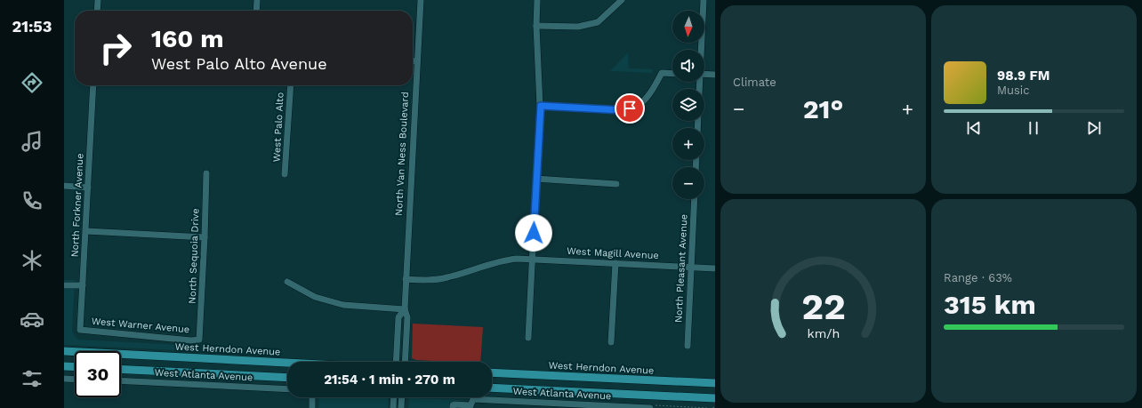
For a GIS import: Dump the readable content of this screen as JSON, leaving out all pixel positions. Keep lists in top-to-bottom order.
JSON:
{
  "streets": {
    "main road": ["West Herndon Avenue"],
    "street": [
      "West Palo Alto",
      "North Van Ness Boulevard",
      "North Forkner Avenue",
      "West Magill Avenue",
      "North Sequoia Drive",
      "North Pleasant Avenue",
      "West Warner Avenue",
      "West Atlanta Avenue"
    ]
  },
  "crossings": [
    ["North Van Ness Boulevard", "West Magill Avenue"],
    ["North Forkner Avenue", "West Warner Avenue"],
    ["West Magill Avenue", "North Pleasant Avenue"],
    ["North Sequoia Drive", "West Warner Avenue"]
  ],
  "north": "bottom",
  "page": {
    "tabs": "21:53",
    "tile": [
      "Climate",
      ["Range · 63%", "315 km"]
    ],
    "map_buttons": ["+", "−"],
    "turn": ["160 m", "West Palo Alto Avenue"],
    "song": ["98.9 FM", "Music"],
    "heat": ["−", "21°", "+"],
    "limit": "30",
    "trip": "21:54 · 1 min · 270 m",
    "gauge": ["22", "km/h"]
  }
}
